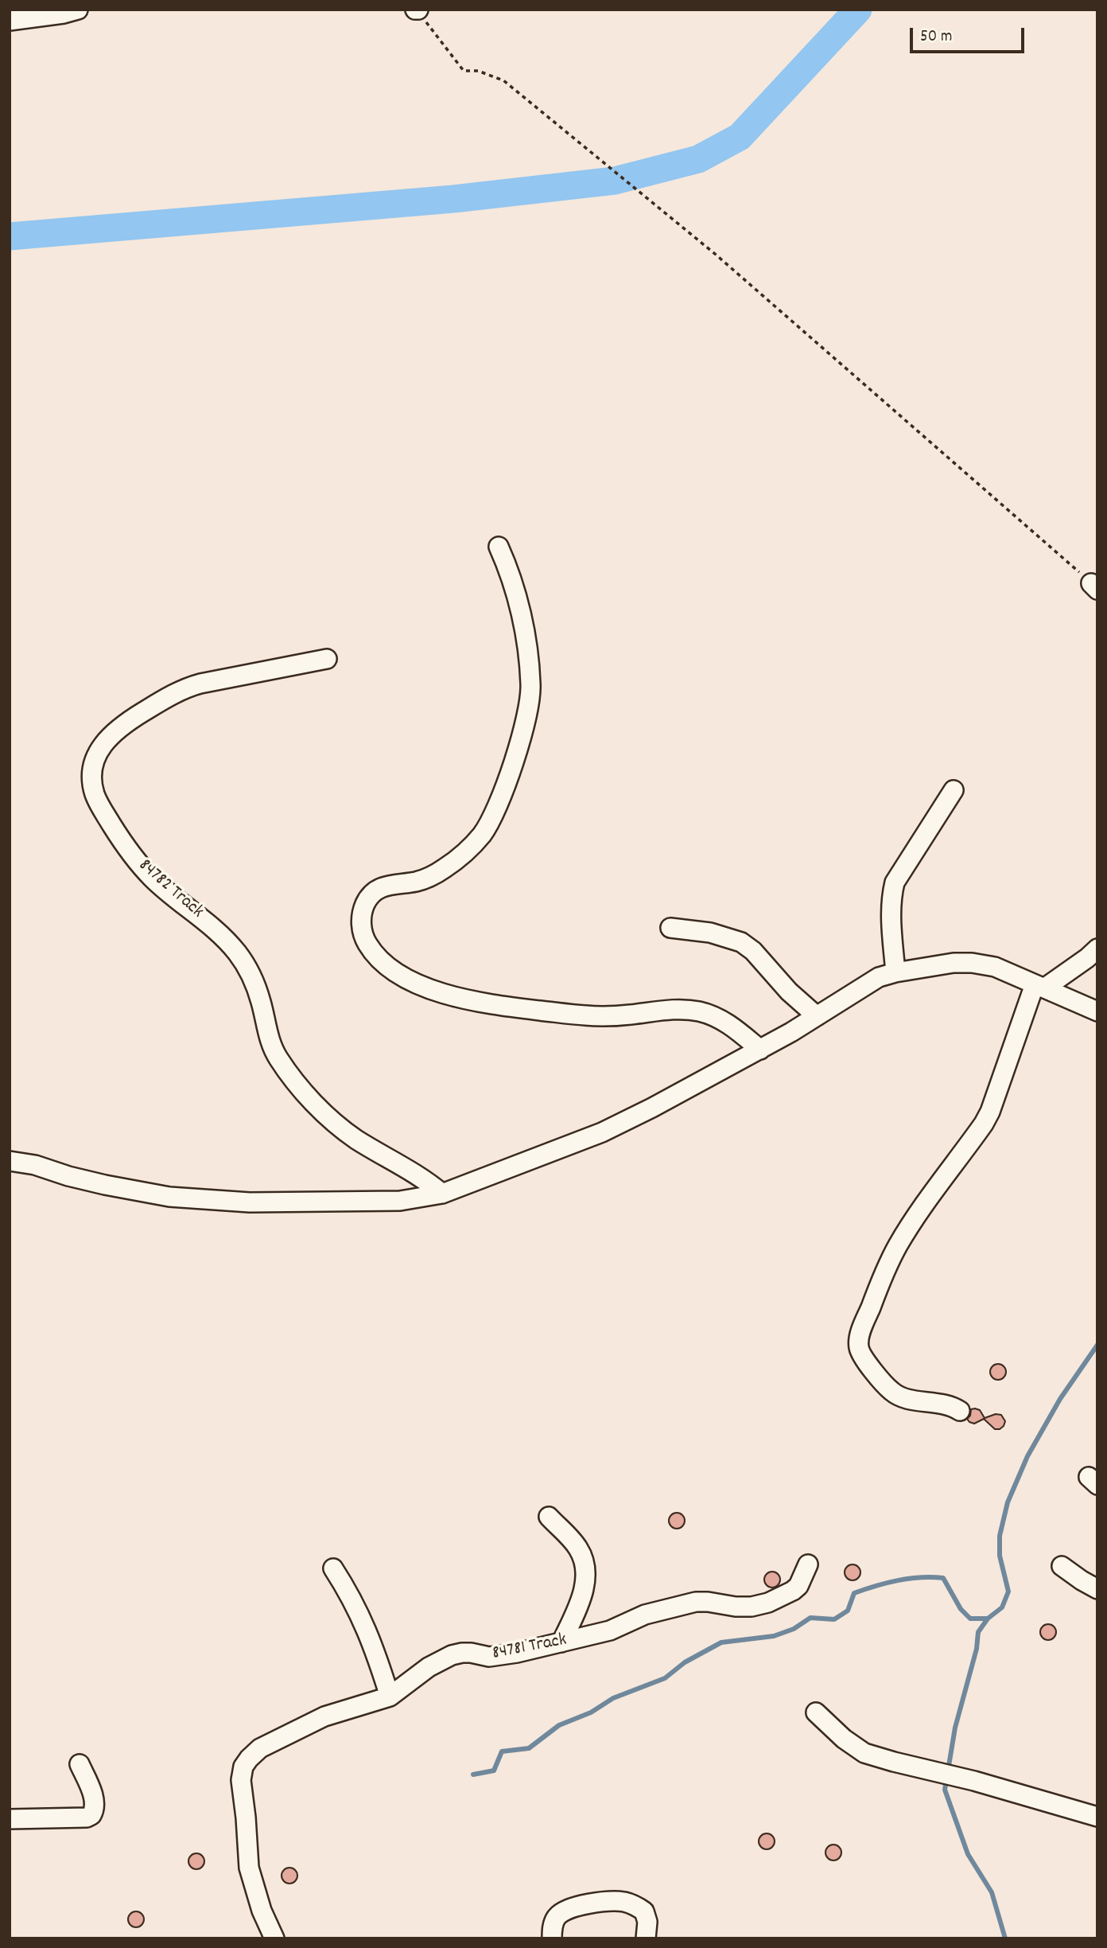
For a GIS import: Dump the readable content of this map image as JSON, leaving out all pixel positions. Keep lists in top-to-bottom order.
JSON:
{
  "streets": {
    "street": ["84782 Track", "84781 Track"]
  },
  "scale_bar": "50 m"
}
